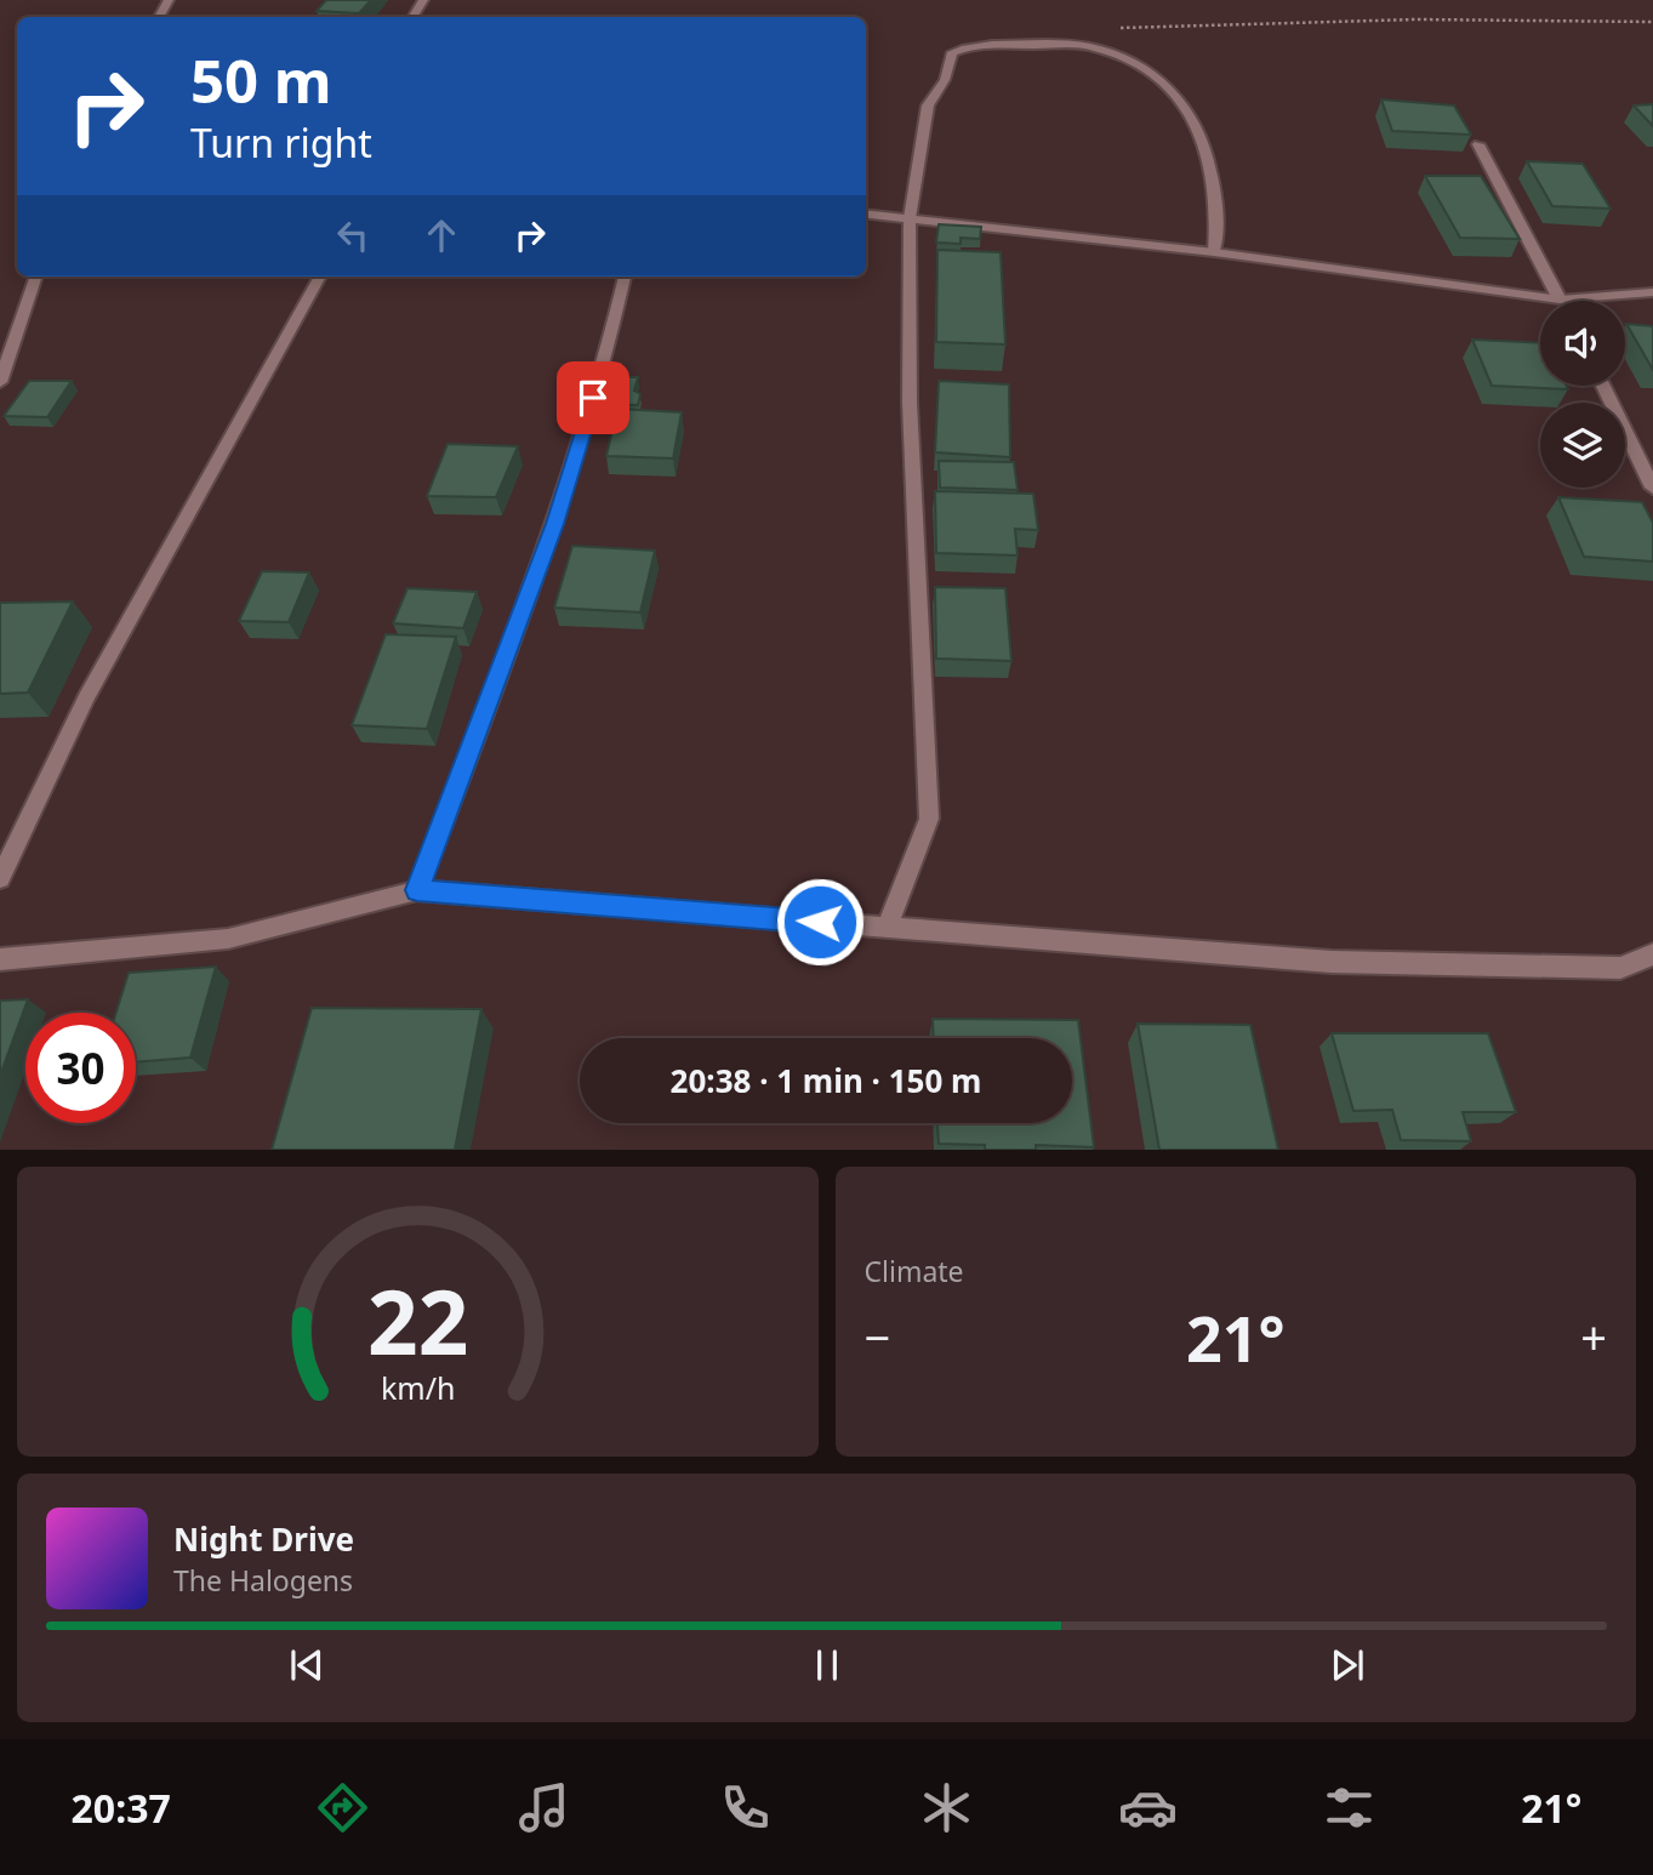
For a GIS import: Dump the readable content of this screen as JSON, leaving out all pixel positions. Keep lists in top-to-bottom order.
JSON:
{
  "page": {
    "turn": ["50 m", "Turn right"],
    "limit": "30",
    "trip": "20:38 · 1 min · 150 m",
    "tile": "Climate",
    "heat": ["−", "21°", "+"],
    "song": ["Night Drive", "The Halogens"],
    "tabs": ["20:37", "21°"],
    "gauge": ["22", "km/h"]
  }
}
